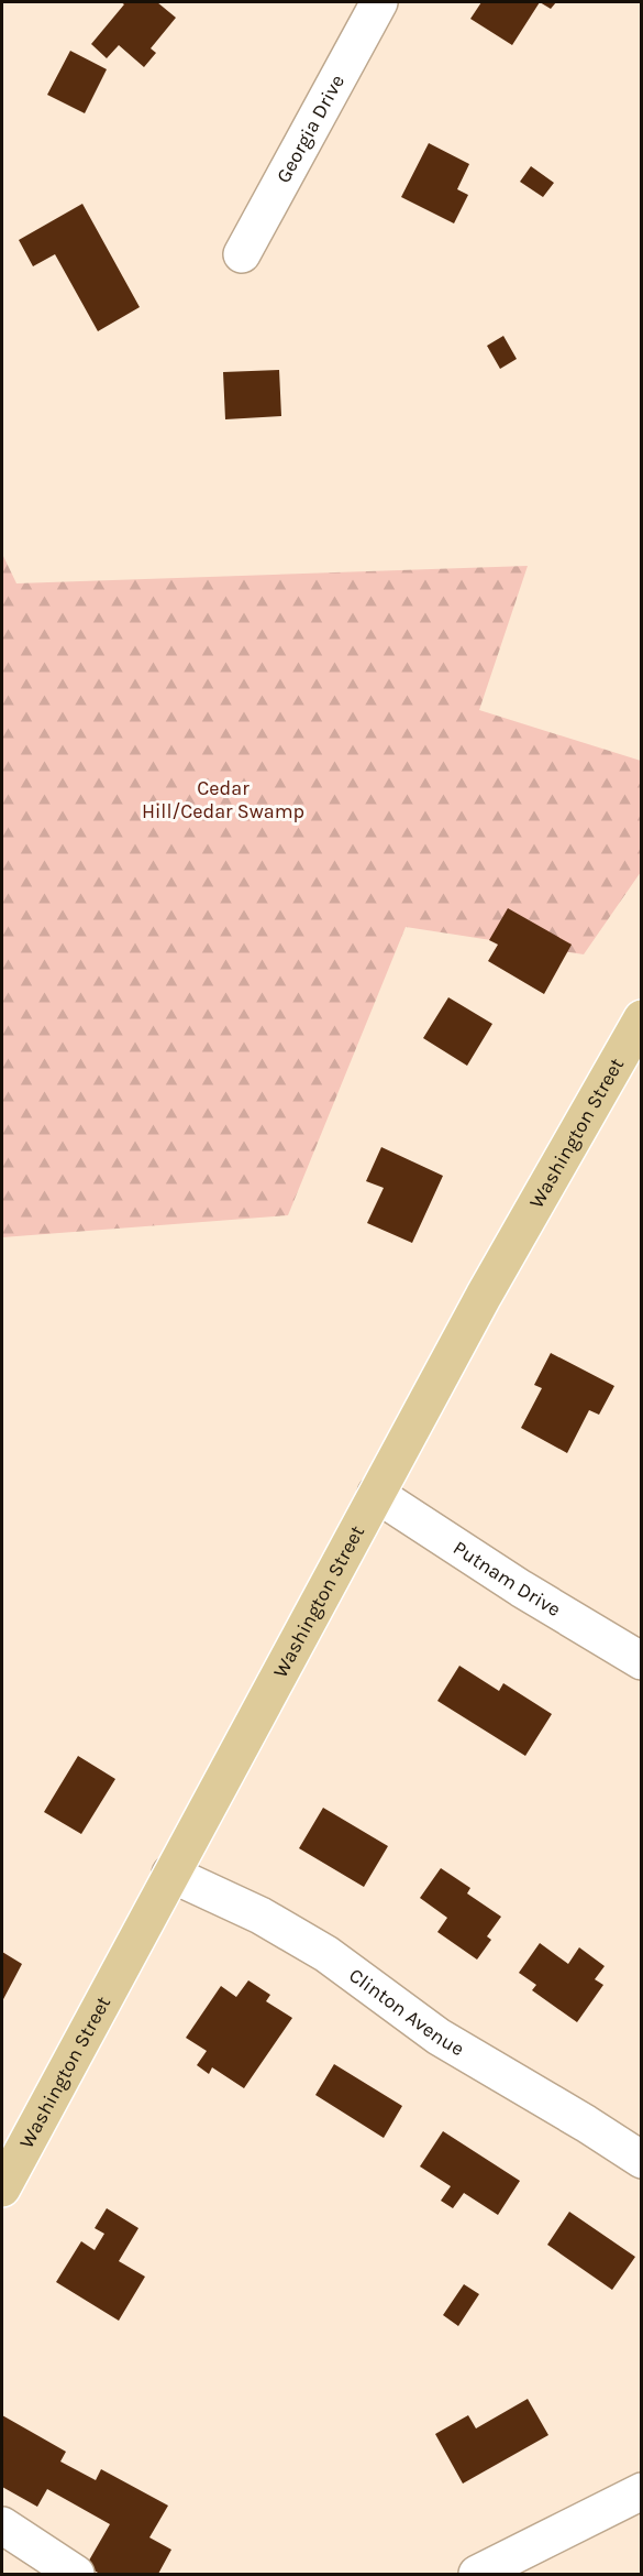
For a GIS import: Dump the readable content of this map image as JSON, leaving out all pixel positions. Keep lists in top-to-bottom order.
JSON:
{
  "streets": {
    "main road": ["Washington Street"],
    "street": ["Georgia Drive", "Putnam Drive", "Clinton Avenue"]
  },
  "crossings": [
    ["Washington Street", "Putnam Drive"],
    ["Washington Street", "Clinton Avenue"]
  ],
  "parks": ["Cedar Hill/Cedar Swamp"]
}
